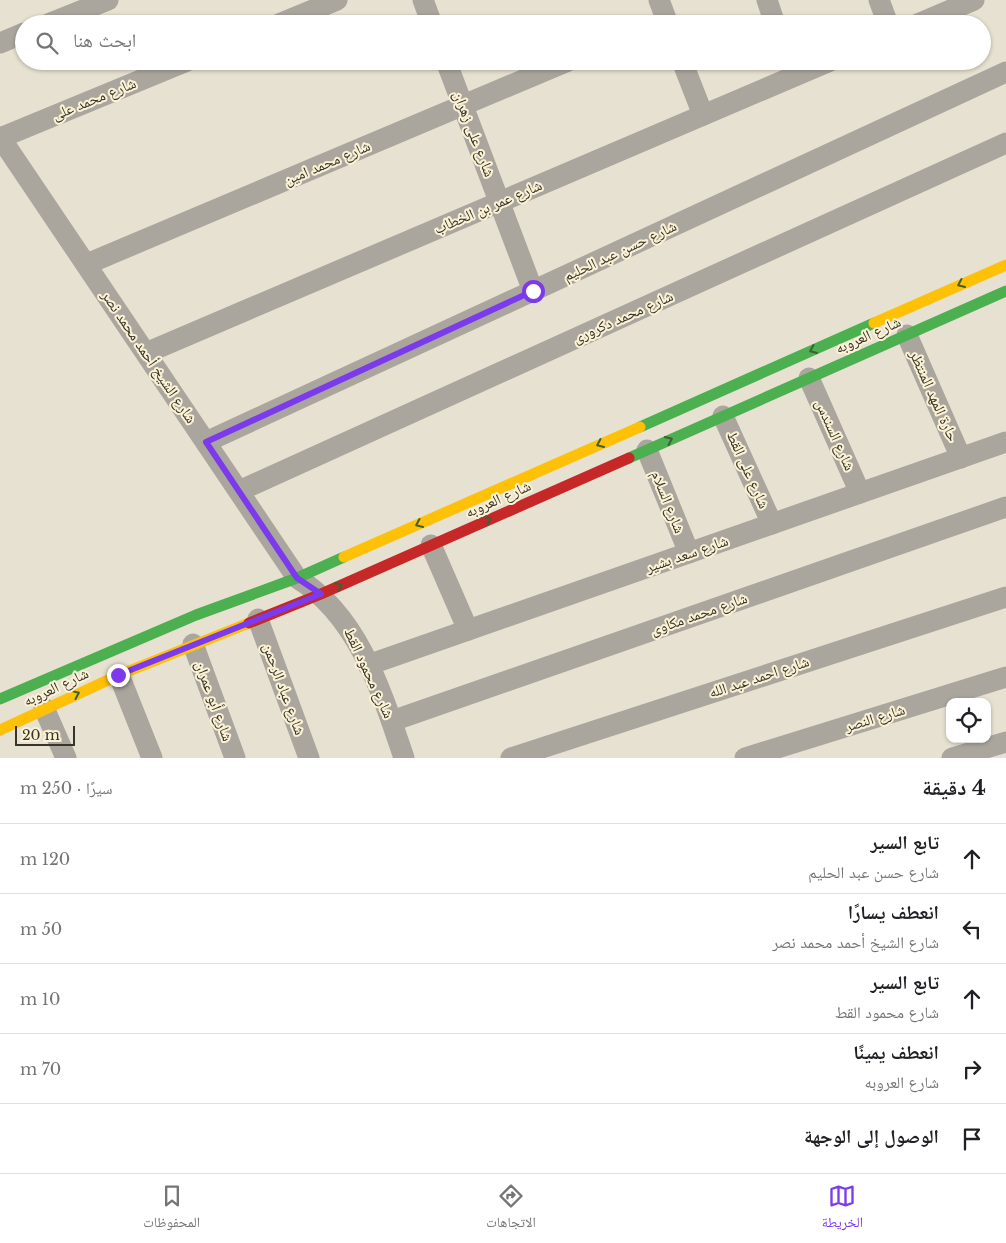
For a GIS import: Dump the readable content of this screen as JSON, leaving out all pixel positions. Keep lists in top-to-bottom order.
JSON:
{
  "streets": {
    "street": [
      "شارع محمد على",
      "شارع على زهران",
      "شارع محمد امين",
      "شارع عمر بن الخطاب",
      "شارع حسن عبد الحليم",
      "شارع محمد دكرورى",
      "شارع العروبه",
      "شارع الشيخ أحمد محمد نصر",
      "حارة المهد المنتظر",
      "شارع السندس",
      "شارع على القط",
      "شارع السلام",
      "شارع سعد بشير",
      "شارع محمد مكاوى",
      "شارع محمود القط",
      "شارع احمد عبد الله",
      "شارع عباد الرحمن",
      "شارع أبو عمران",
      "شارع النصر"
    ]
  },
  "crossings": [
    ["شارع محمد على", "شارع الشيخ أحمد محمد نصر"],
    ["شارع على زهران", "شارع محمد امين"],
    ["شارع على زهران", "شارع عمر بن الخطاب"],
    ["شارع على زهران", "شارع حسن عبد الحليم"],
    ["شارع محمد امين", "شارع الشيخ أحمد محمد نصر"],
    ["شارع عمر بن الخطاب", "شارع الشيخ أحمد محمد نصر"],
    ["شارع حسن عبد الحليم", "شارع الشيخ أحمد محمد نصر"],
    ["شارع محمد دكرورى", "شارع الشيخ أحمد محمد نصر"],
    ["شارع العروبه", "شارع الشيخ أحمد محمد نصر"],
    ["شارع العروبه", "حارة المهد المنتظر"],
    ["شارع العروبه", "شارع السندس"],
    ["شارع العروبه", "شارع على القط"],
    ["شارع العروبه", "شارع السلام"],
    ["شارع العروبه", "شارع محمود القط"],
    ["شارع العروبه", "شارع عباد الرحمن"],
    ["شارع العروبه", "شارع أبو عمران"],
    ["شارع الشيخ أحمد محمد نصر", "شارع محمود القط"],
    ["حارة المهد المنتظر", "شارع سعد بشير"],
    ["شارع السندس", "شارع سعد بشير"],
    ["شارع على القط", "شارع سعد بشير"],
    ["شارع السلام", "شارع سعد بشير"],
    ["شارع سعد بشير", "شارع محمود القط"],
    ["شارع محمد مكاوى", "شارع محمود القط"]
  ],
  "scale_bar": "20 m",
  "page": {
    "search": "ابحث هنا",
    "scale": "20 m",
    "heading": ["4 دقيقة", "سيرًا · 250 m"],
    "list": [
      ["تابع السير", "شارع حسن عبد الحليم", "120 m"],
      ["انعطف يسارًا", "شارع الشيخ أحمد محمد نصر", "50 m"],
      ["تابع السير", "شارع محمود القط", "10 m"],
      ["انعطف يمينًا", "شارع العروبه", "70 m"],
      "الوصول إلى الوجهة"
    ],
    "nav": ["الخريطة", "الاتجاهات", "المحفوظات"]
  }
}
